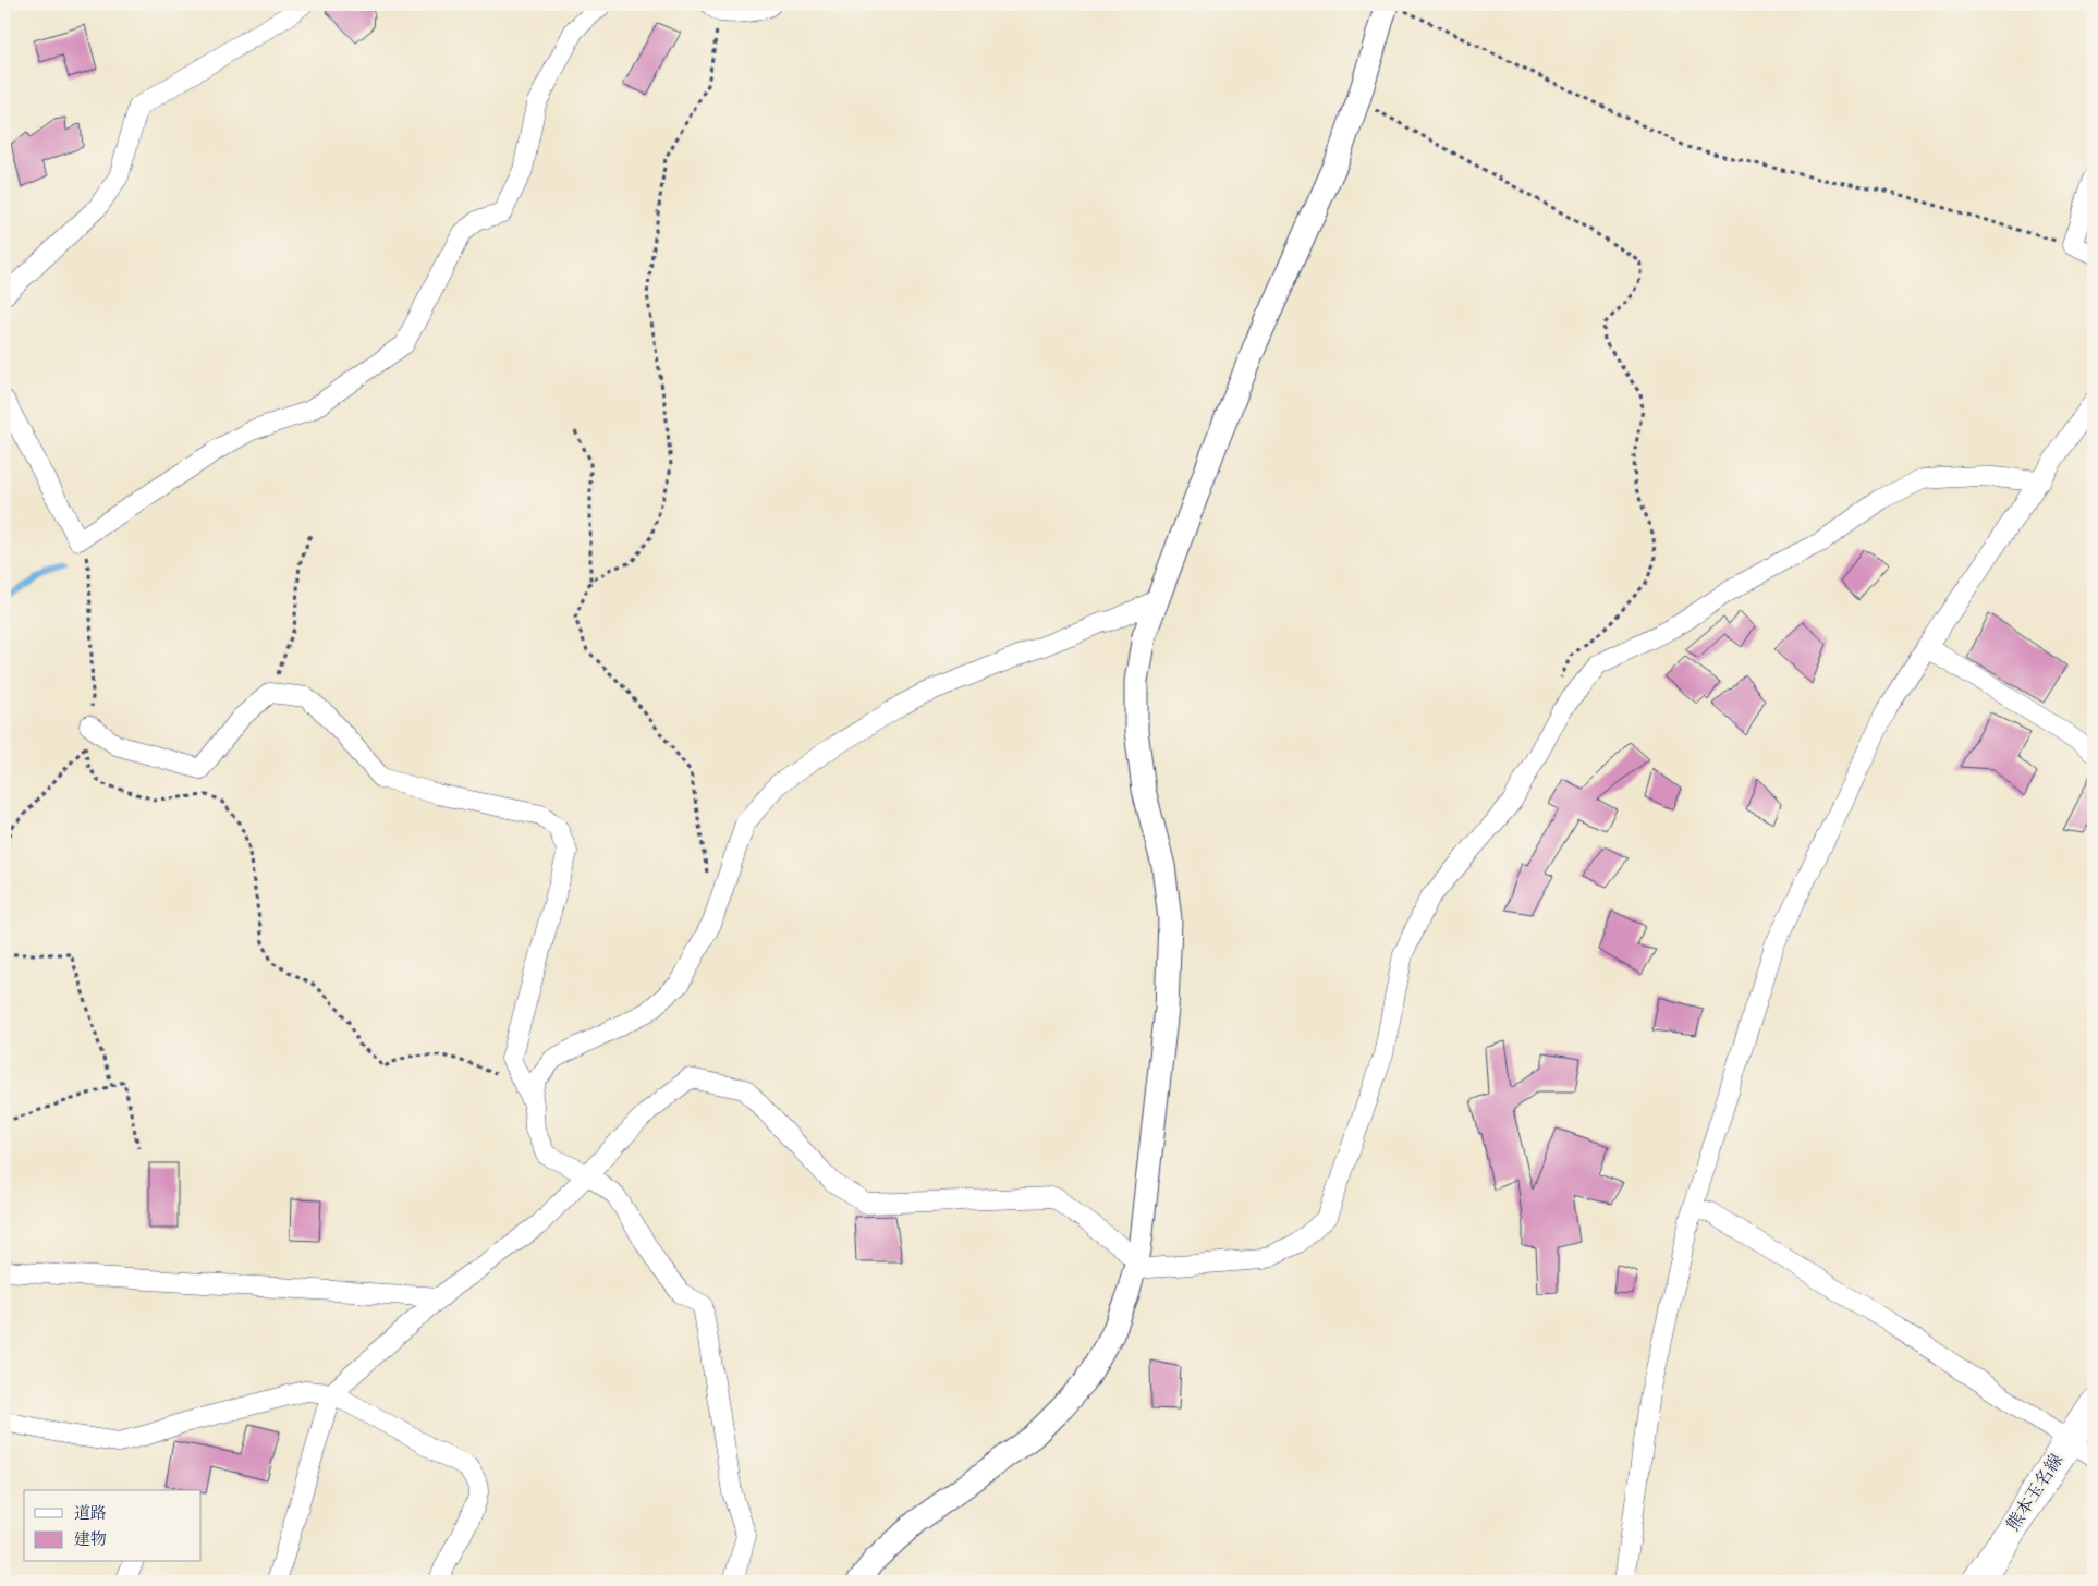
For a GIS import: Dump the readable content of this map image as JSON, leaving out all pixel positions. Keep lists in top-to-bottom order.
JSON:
{
  "streets": {
    "main road": ["熊本玉名線"]
  },
  "legend": ["道路", "建物"]
}
